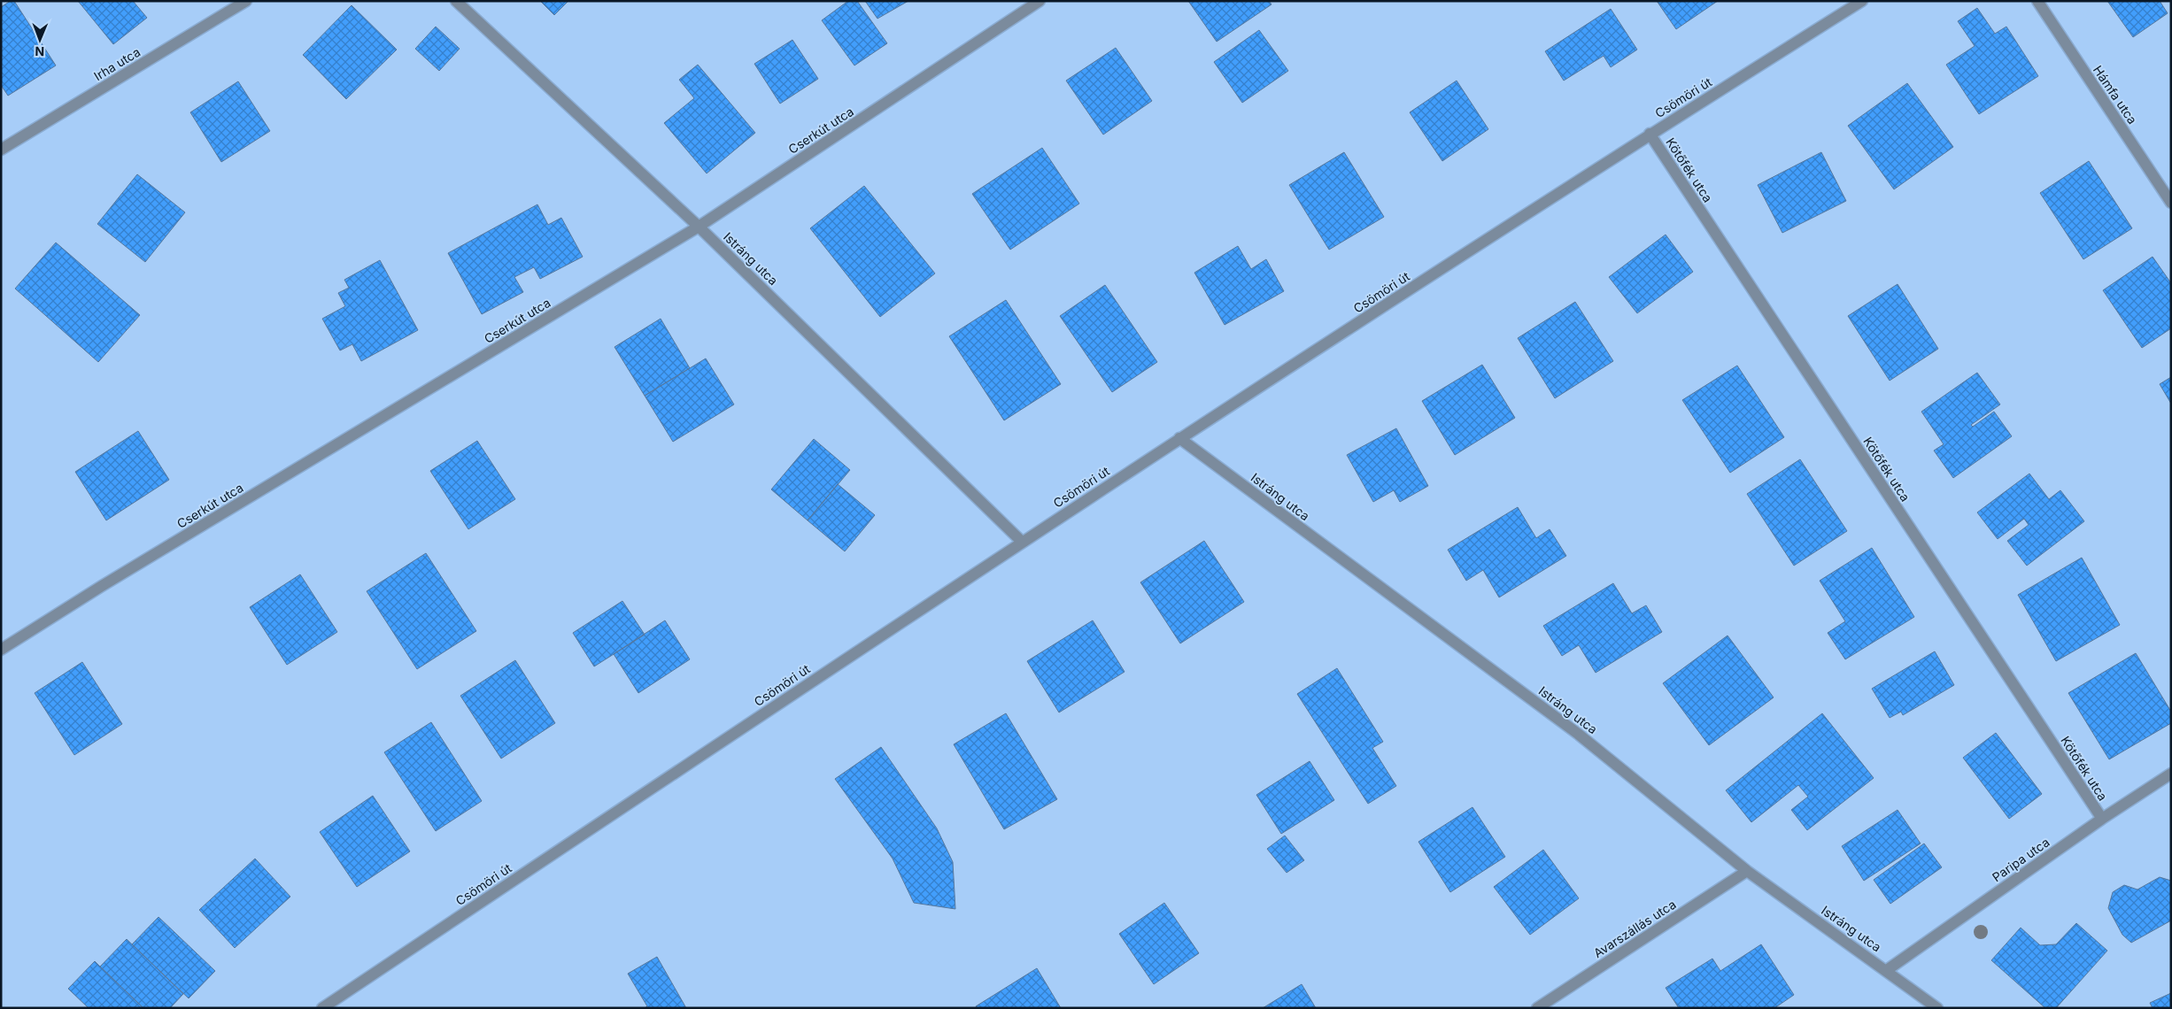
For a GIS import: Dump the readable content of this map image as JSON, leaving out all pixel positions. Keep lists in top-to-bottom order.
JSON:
{
  "streets": {
    "street": [
      "Irha utca",
      "Hámfa utca",
      "Csömöri út",
      "Cserkút utca",
      "Kötőfék utca",
      "Istráng utca",
      "Paripa utca",
      "Avarszállás utca"
    ]
  },
  "crossings": [
    ["Csömöri út", "Kötőfék utca"],
    ["Csömöri út", "Istráng utca"],
    ["Cserkút utca", "Istráng utca"],
    ["Kötőfék utca", "Paripa utca"],
    ["Istráng utca", "Paripa utca"],
    ["Istráng utca", "Avarszállás utca"]
  ],
  "north": "bottom"
}
